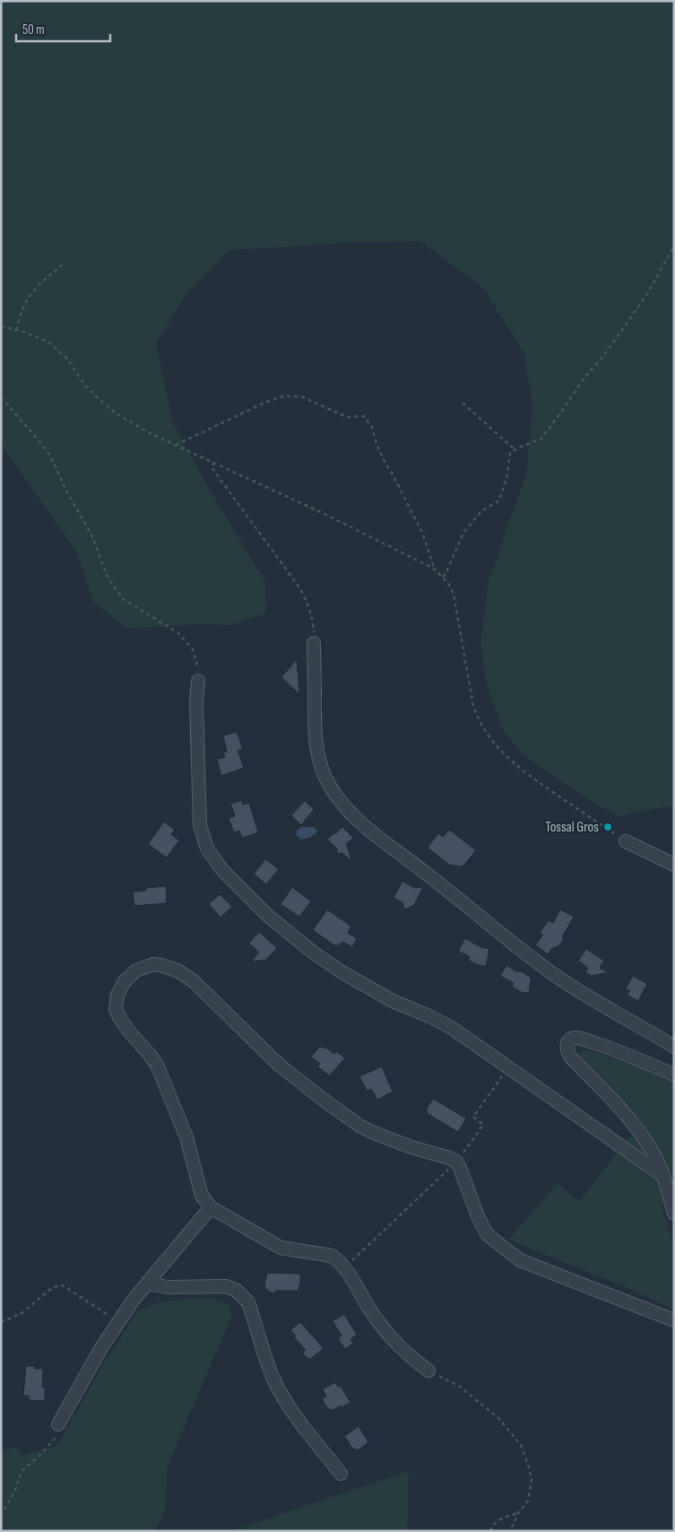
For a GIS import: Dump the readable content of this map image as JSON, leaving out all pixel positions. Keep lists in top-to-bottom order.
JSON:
{
  "places": ["Tossal Gros"],
  "scale_bar": "50 m"
}
